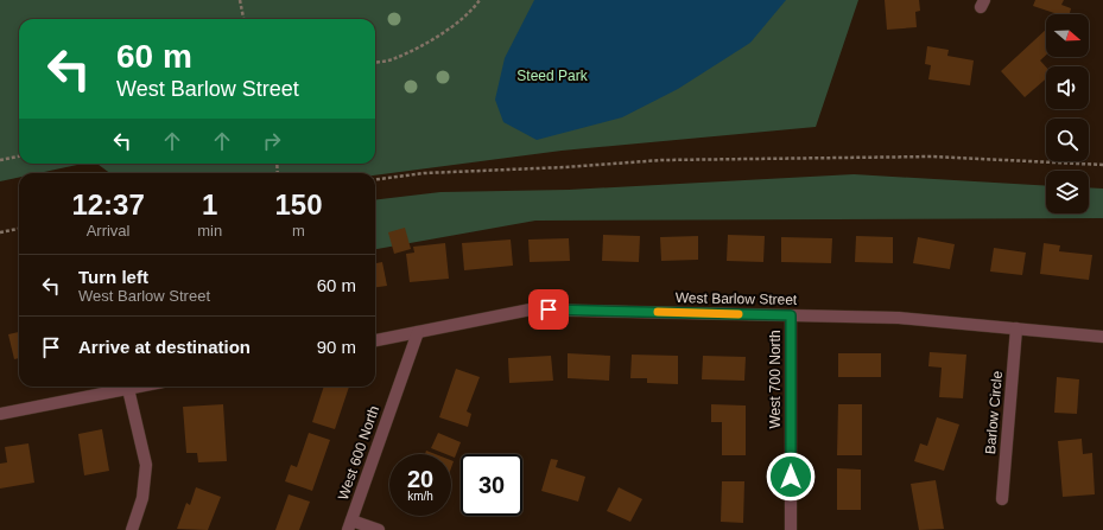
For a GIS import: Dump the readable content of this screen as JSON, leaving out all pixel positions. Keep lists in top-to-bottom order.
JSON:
{
  "streets": {
    "street": [
      "West Barlow Street",
      "West 700 North",
      "Barlow Circle",
      "West 600 North"
    ]
  },
  "crossings": [
    ["West Barlow Street", "West 700 North"],
    ["West Barlow Street", "Barlow Circle"],
    ["West Barlow Street", "West 600 North"]
  ],
  "parks": ["Steed Park"],
  "north": "right",
  "page": {
    "turn": ["60 m", "West Barlow Street"],
    "eta": [
      "12:37",
      "Arrival",
      "1",
      "min",
      "150",
      "m"
    ],
    "list": [
      {
        "name": "Turn left",
        "note": "West Barlow Street",
        "value": "60 m"
      },
      {
        "name": "Arrive at destination",
        "value": "90 m"
      }
    ],
    "speed": "20 km/h",
    "limit": "30"
  }
}
